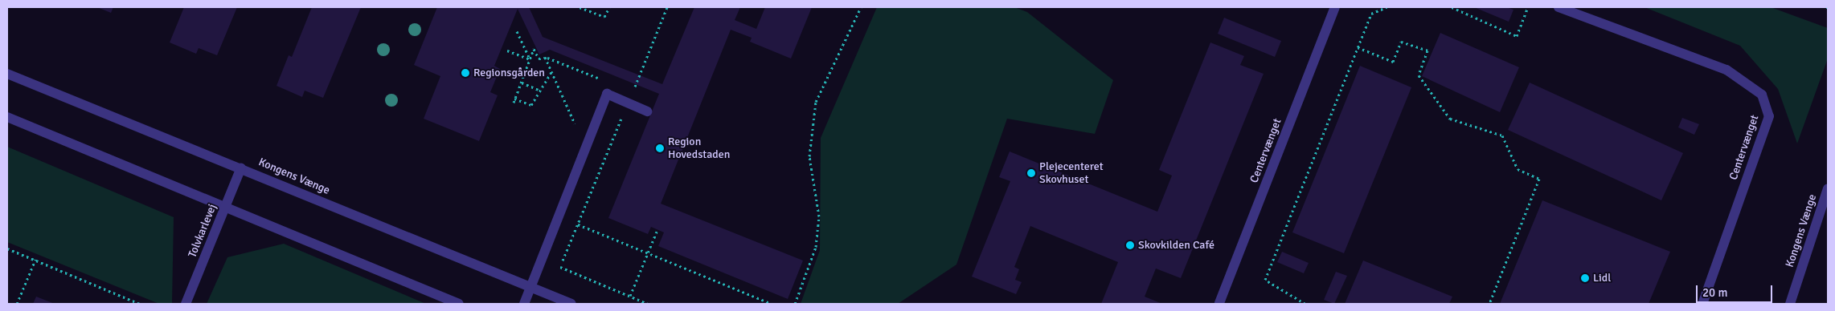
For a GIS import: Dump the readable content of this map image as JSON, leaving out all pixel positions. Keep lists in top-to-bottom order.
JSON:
{
  "streets": {
    "street": ["Centervænget", "Kongens Vænge", "Tolvkarlevej"]
  },
  "crossings": [
    ["Kongens Vænge", "Tolvkarlevej"]
  ],
  "places": [
    "Regionsgården",
    "Region Hovedstaden",
    "Plejecenteret Skovhuset",
    "Skovkilden Café",
    "Lidl"
  ],
  "scale_bar": "20 m"
}
